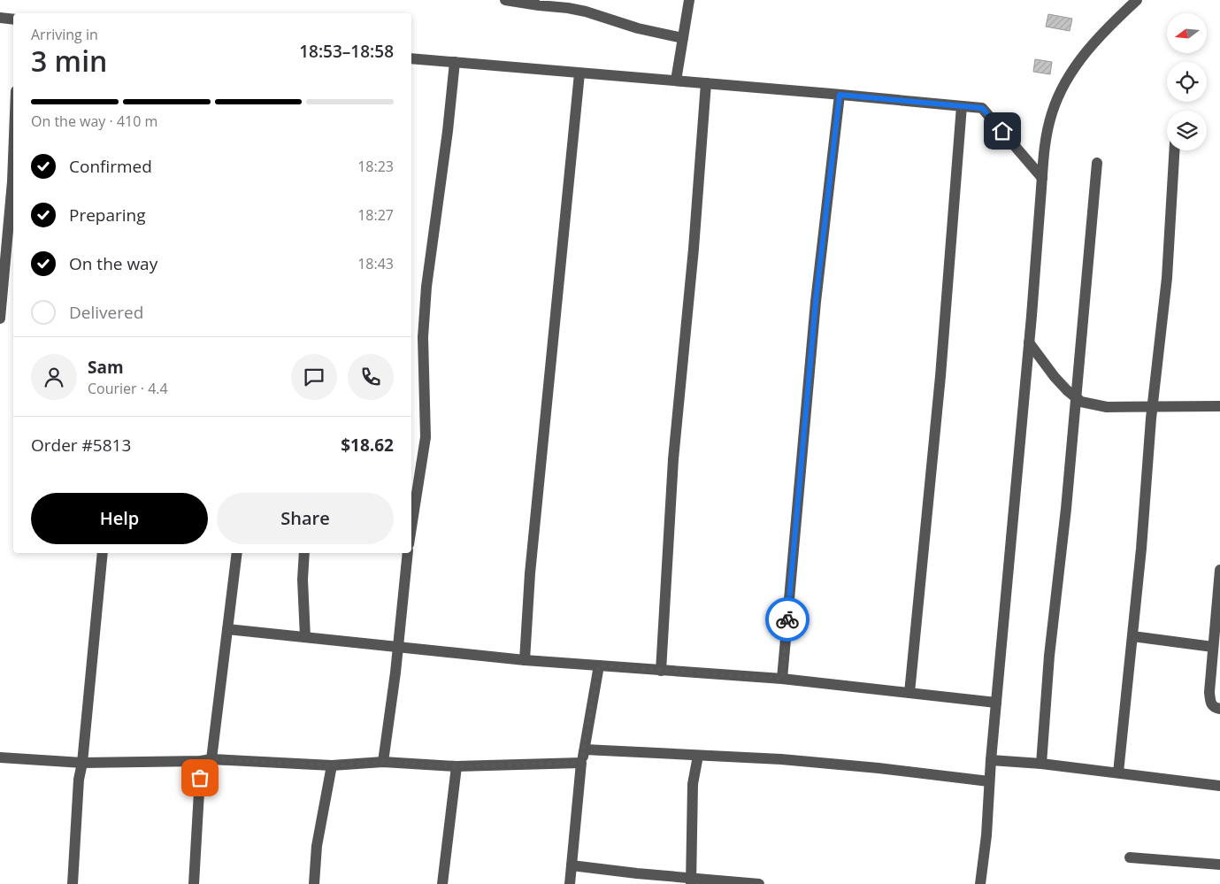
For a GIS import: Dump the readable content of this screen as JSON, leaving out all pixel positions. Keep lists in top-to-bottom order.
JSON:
{
  "north": "left",
  "page": {
    "heading": ["3 min", "Arriving in", "18:53–18:58"],
    "panel": [
      "Sam",
      "Courier · 4.4",
      "Order #5813",
      "$18.62"
    ],
    "bar": "On the way · 410 m",
    "list": [
      ["Confirmed", "18:23"],
      ["Preparing", "18:27"],
      ["On the way", "18:43"],
      "Delivered"
    ],
    "buttons": ["Help", "Share"]
  }
}
